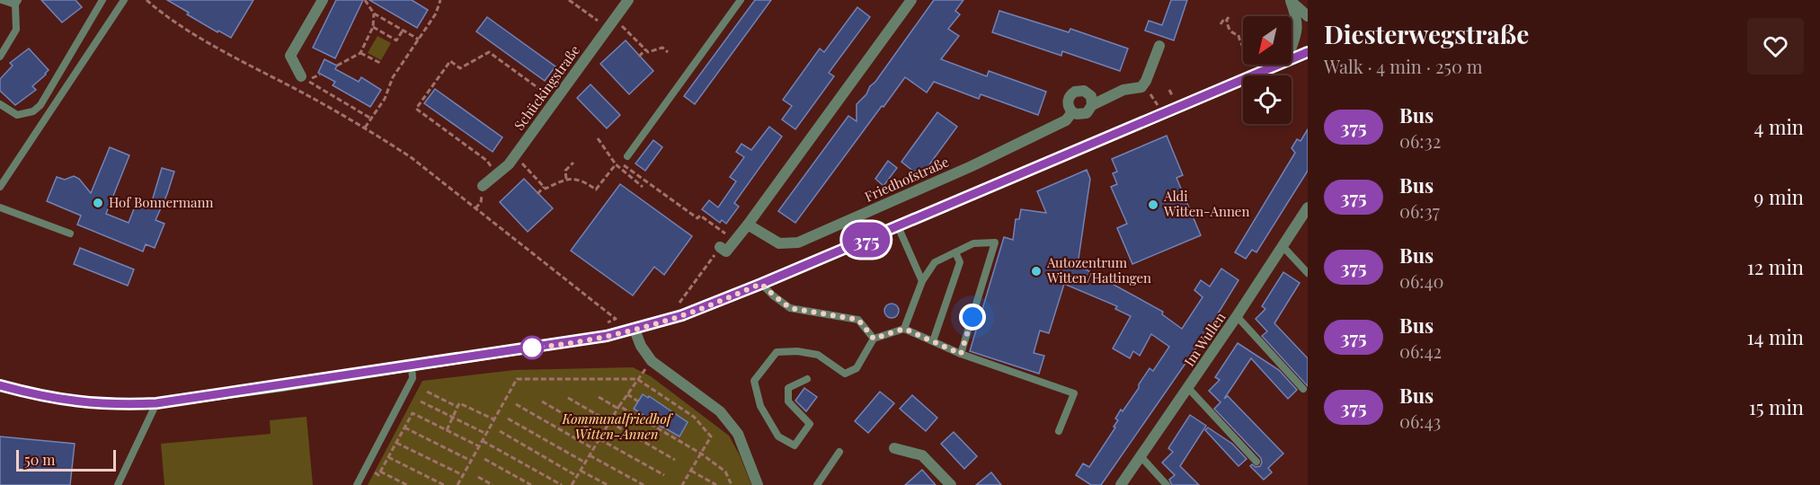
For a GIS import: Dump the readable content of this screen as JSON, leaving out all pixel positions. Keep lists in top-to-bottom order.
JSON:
{
  "streets": {
    "street": ["Schückingstraße", "Friedhofstraße", "Im Wullen"]
  },
  "parks": ["Kommunalfriedhof Witten-Annen"],
  "places": ["Hof Bonnermann", "Aldi Witten-Annen", "Autozentrum Witten/Hattingen"],
  "lines": ["bus line 375"],
  "scale_bar": "50 m",
  "north": "bottom left",
  "page": {
    "on_map": "375",
    "heading": ["Diesterwegstraße", "Walk · 4 min · 250 m"],
    "list": [
      {
        "mark": "375",
        "name": "Bus",
        "note": "06:32",
        "value": "4 min"
      },
      {
        "mark": "375",
        "name": "Bus",
        "note": "06:37",
        "value": "9 min"
      },
      {
        "mark": "375",
        "name": "Bus",
        "note": "06:40",
        "value": "12 min"
      },
      {
        "mark": "375",
        "name": "Bus",
        "note": "06:42",
        "value": "14 min"
      },
      {
        "mark": "375",
        "name": "Bus",
        "note": "06:43",
        "value": "15 min"
      }
    ],
    "scale": "50 m"
  }
}
